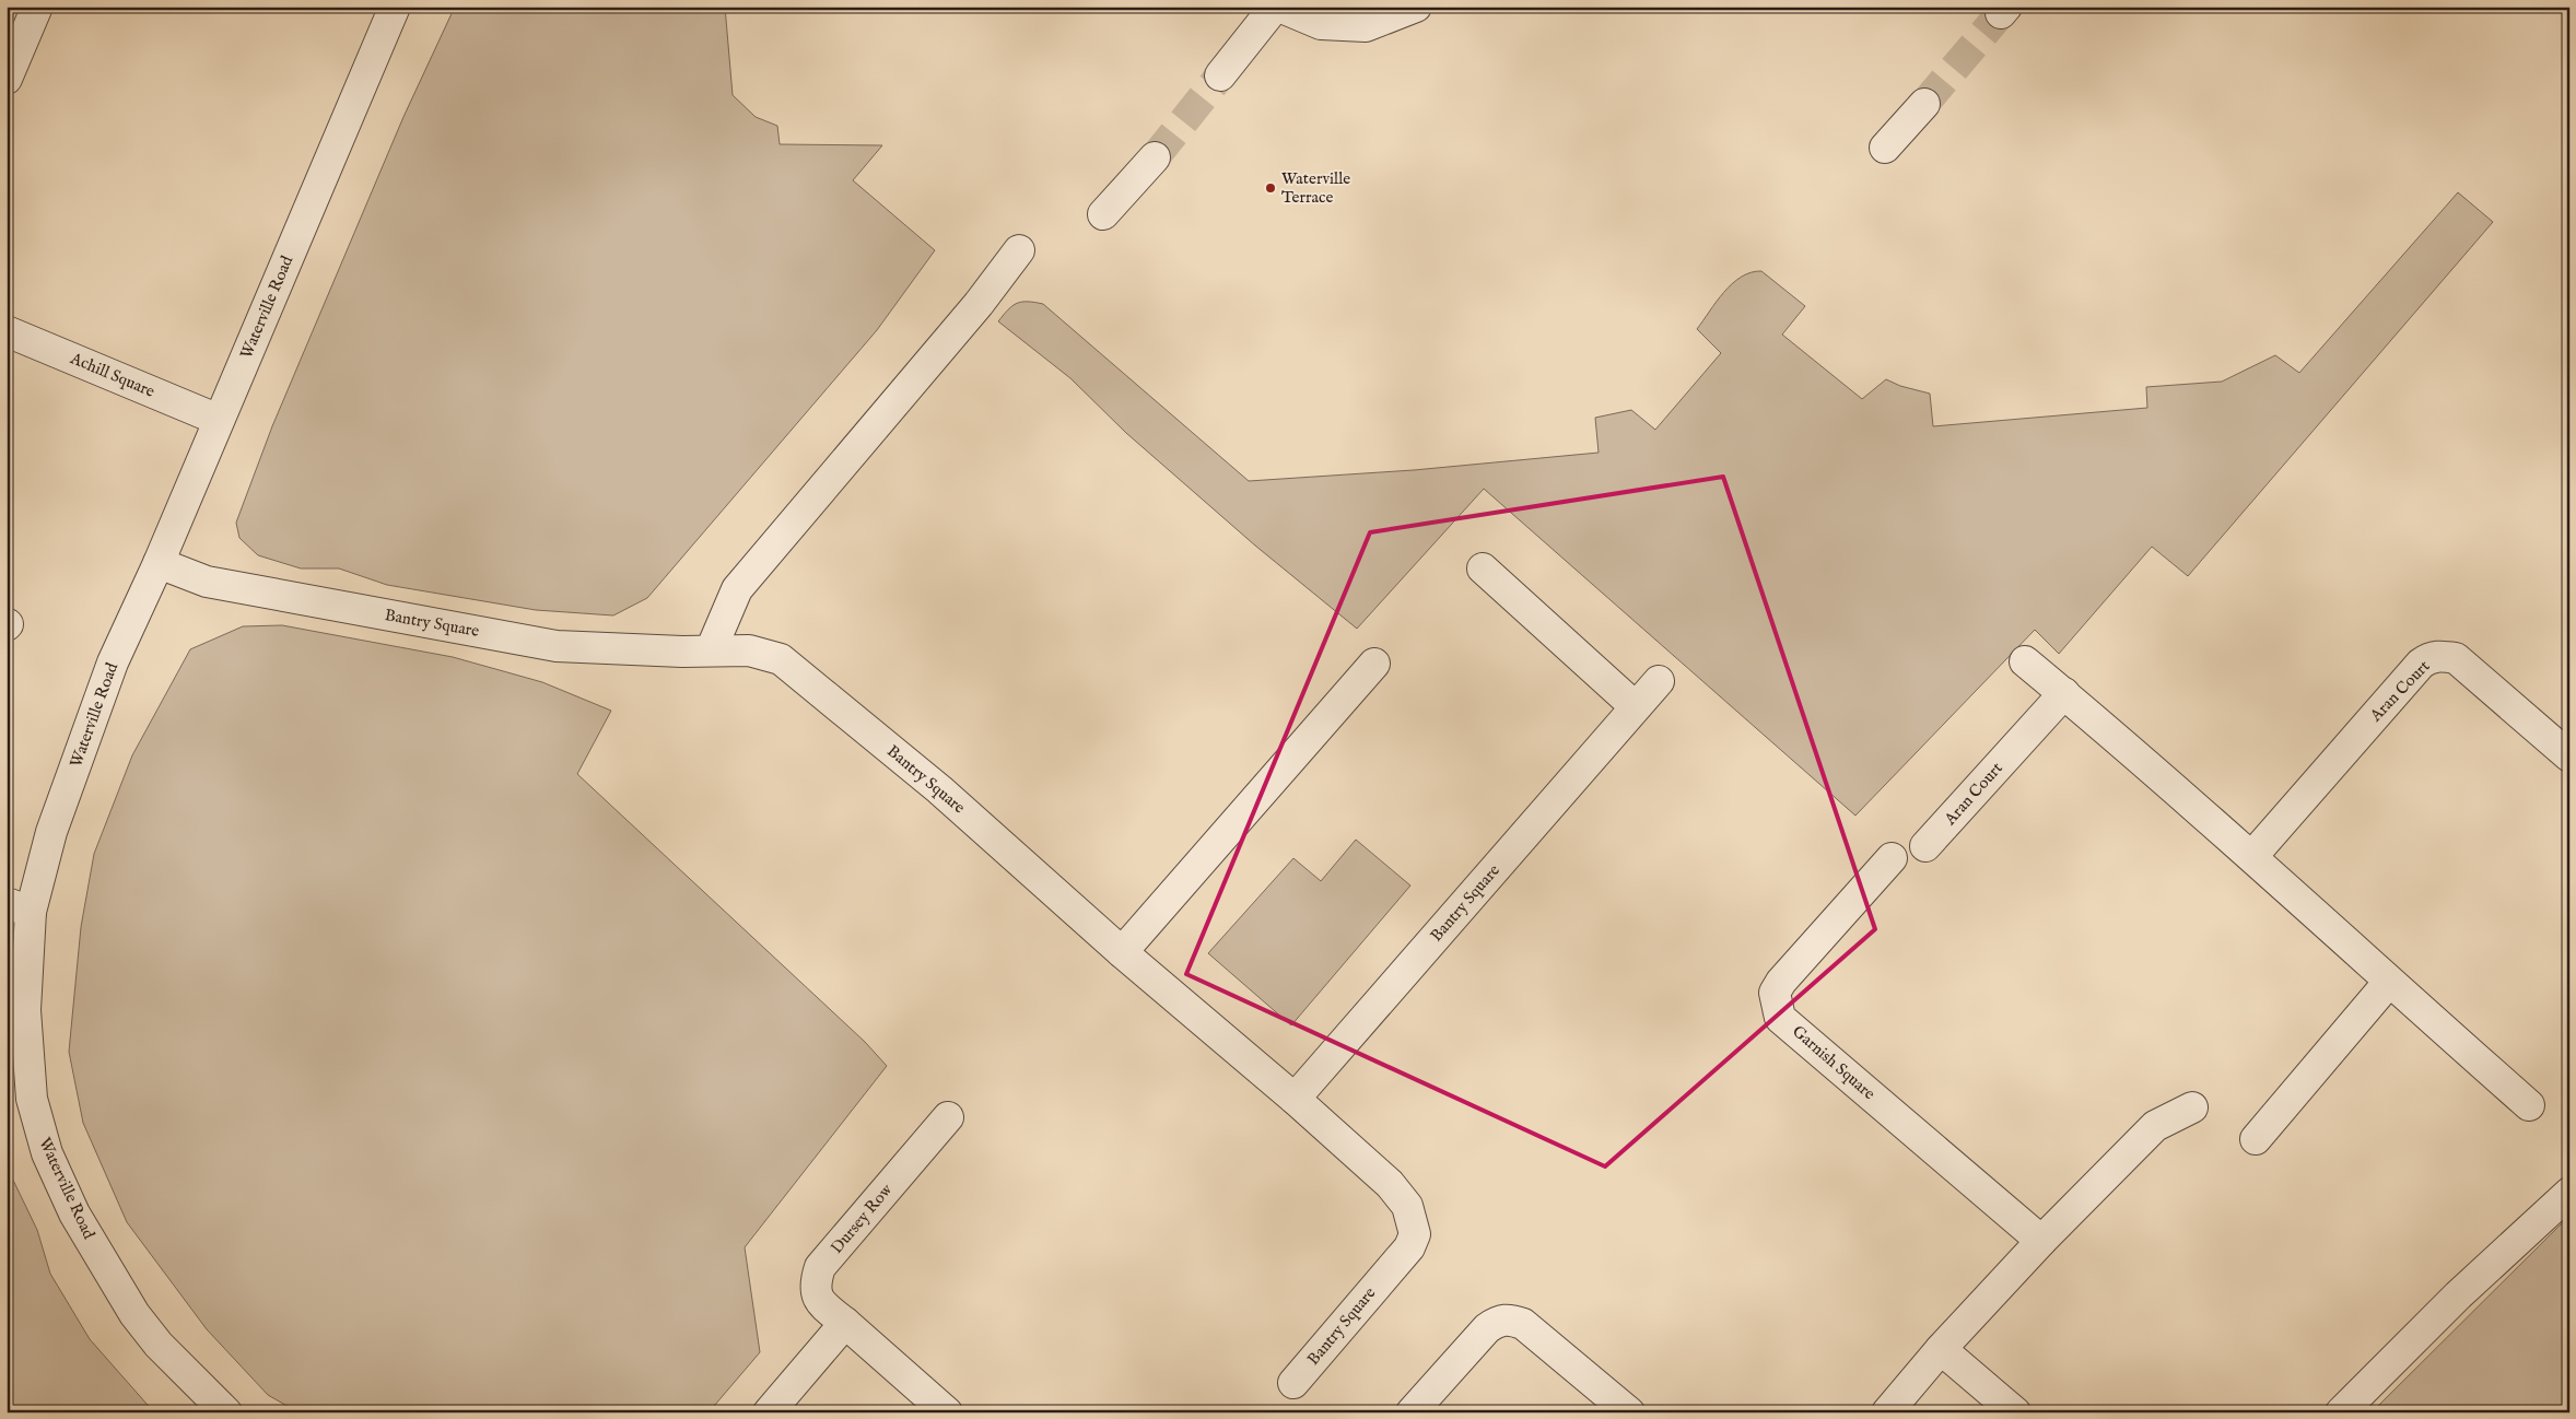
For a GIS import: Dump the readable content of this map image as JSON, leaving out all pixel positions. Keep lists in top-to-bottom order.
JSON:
{
  "streets": {
    "street": [
      "Waterville Road",
      "Achill Square",
      "Bantry Square",
      "Aran Court",
      "Garnish Square",
      "Dursey Row"
    ]
  },
  "crossings": [
    ["Waterville Road", "Achill Square"],
    ["Waterville Road", "Bantry Square"]
  ],
  "places": ["Waterville Terrace"]
}
